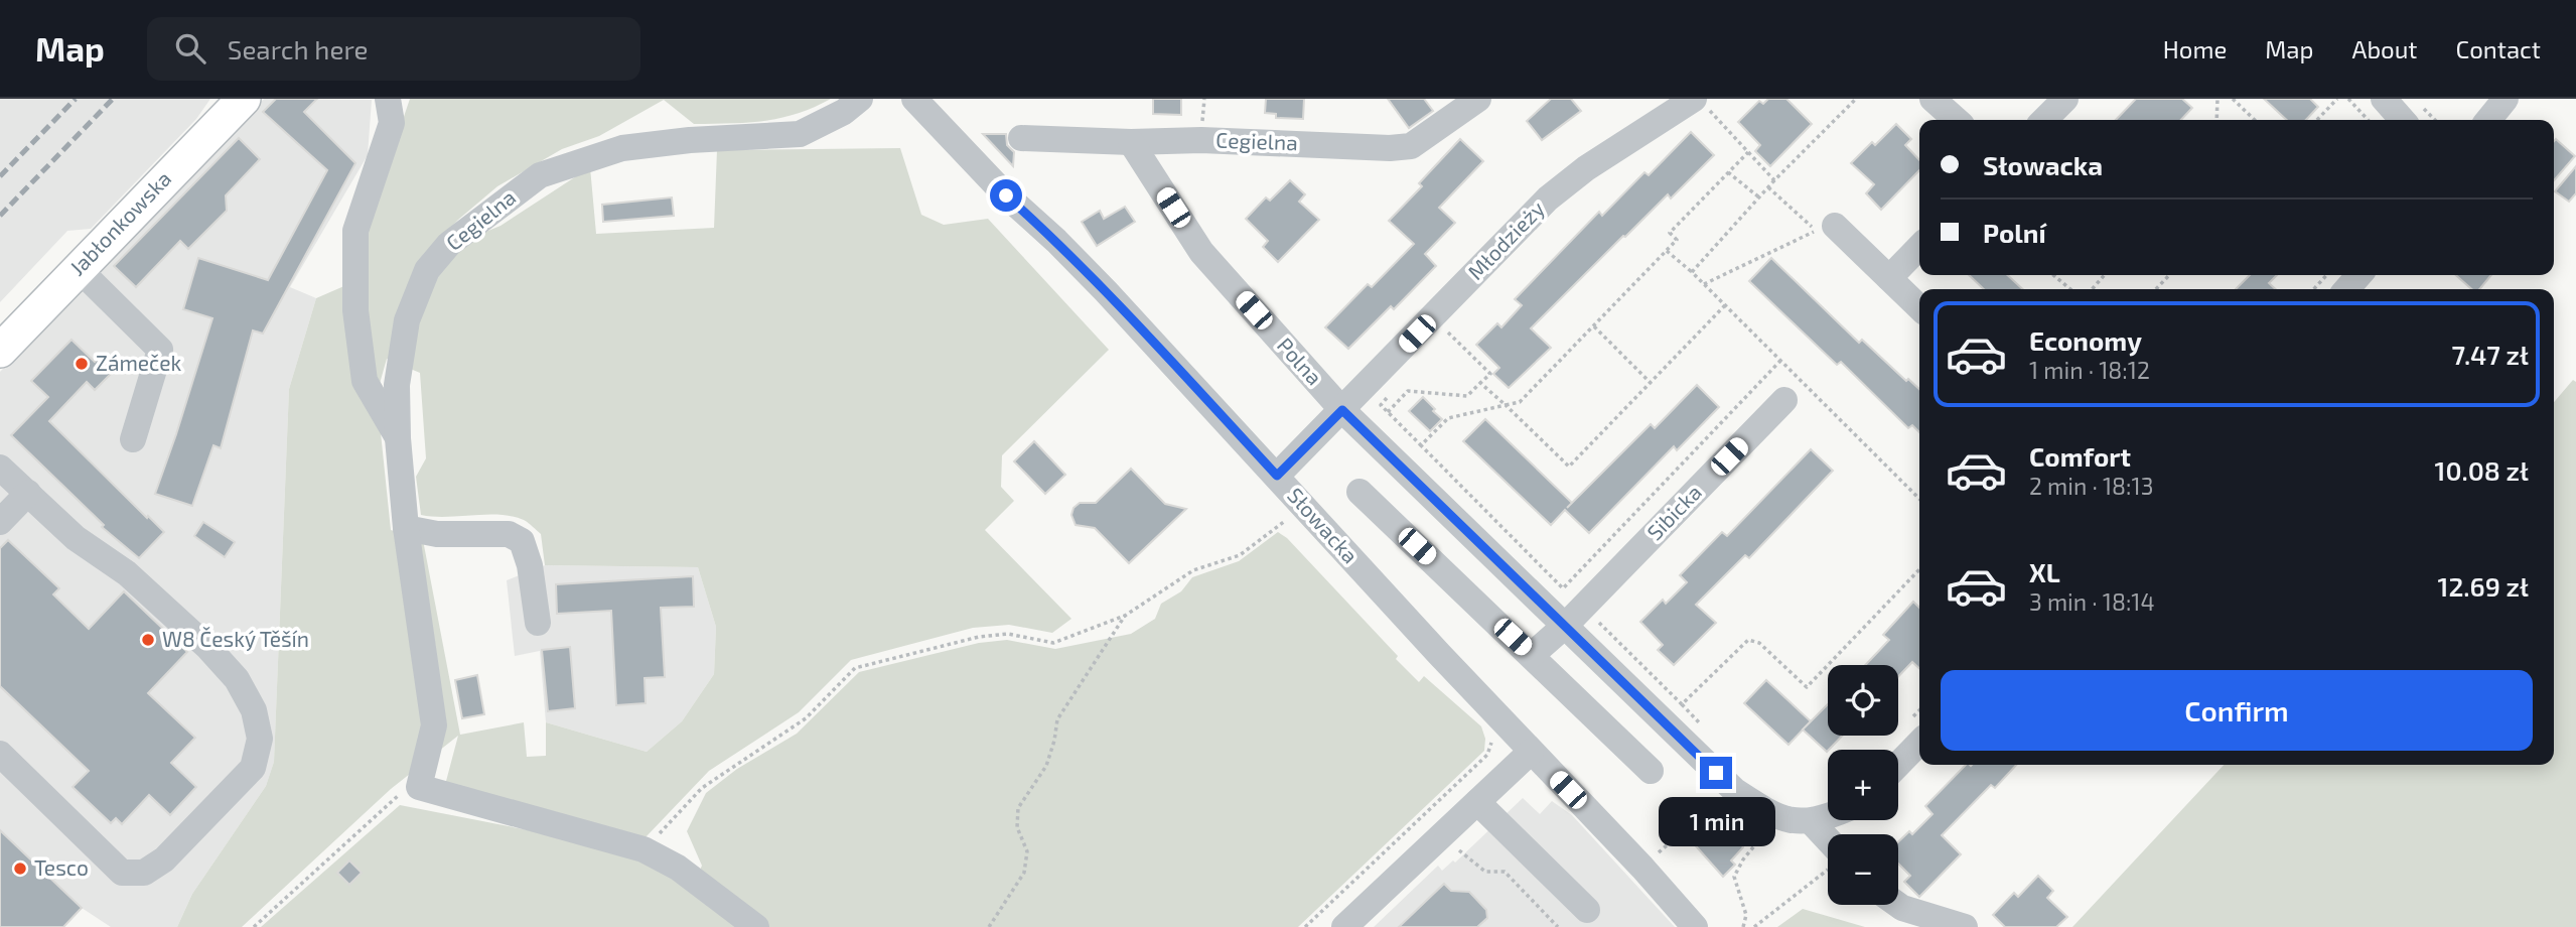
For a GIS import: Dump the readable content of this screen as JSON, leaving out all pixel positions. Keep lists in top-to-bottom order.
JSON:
{
  "streets": {
    "main road": ["Jabłonkowska"],
    "street": [
      "Cegielna",
      "Młodzieży",
      "Polna",
      "Sibicka",
      "Słowacka"
    ]
  },
  "crossings": [
    ["Cegielna", "Polna"],
    ["Młodzieży", "Polna"],
    ["Młodzieży", "Słowacka"],
    ["Polna", "Sibicka"]
  ],
  "places": ["Zámeček", "W8 Český Těšín", "Tesco"],
  "page": {
    "header": "Map",
    "search": "Search here",
    "nav": [
      "Home",
      "Map",
      "About",
      "Contact"
    ],
    "banner": ["Słowacka", "Polní"],
    "list": [
      {
        "name": "Economy",
        "note": "1 min · 18:12",
        "value": "7.47 zł"
      },
      {
        "name": "Comfort",
        "note": "2 min · 18:13",
        "value": "10.08 zł"
      },
      {
        "name": "XL",
        "note": "3 min · 18:14",
        "value": "12.69 zł"
      }
    ],
    "buttons": "Confirm",
    "map_buttons": ["+", "−"],
    "bubble": "1 min"
  }
}
